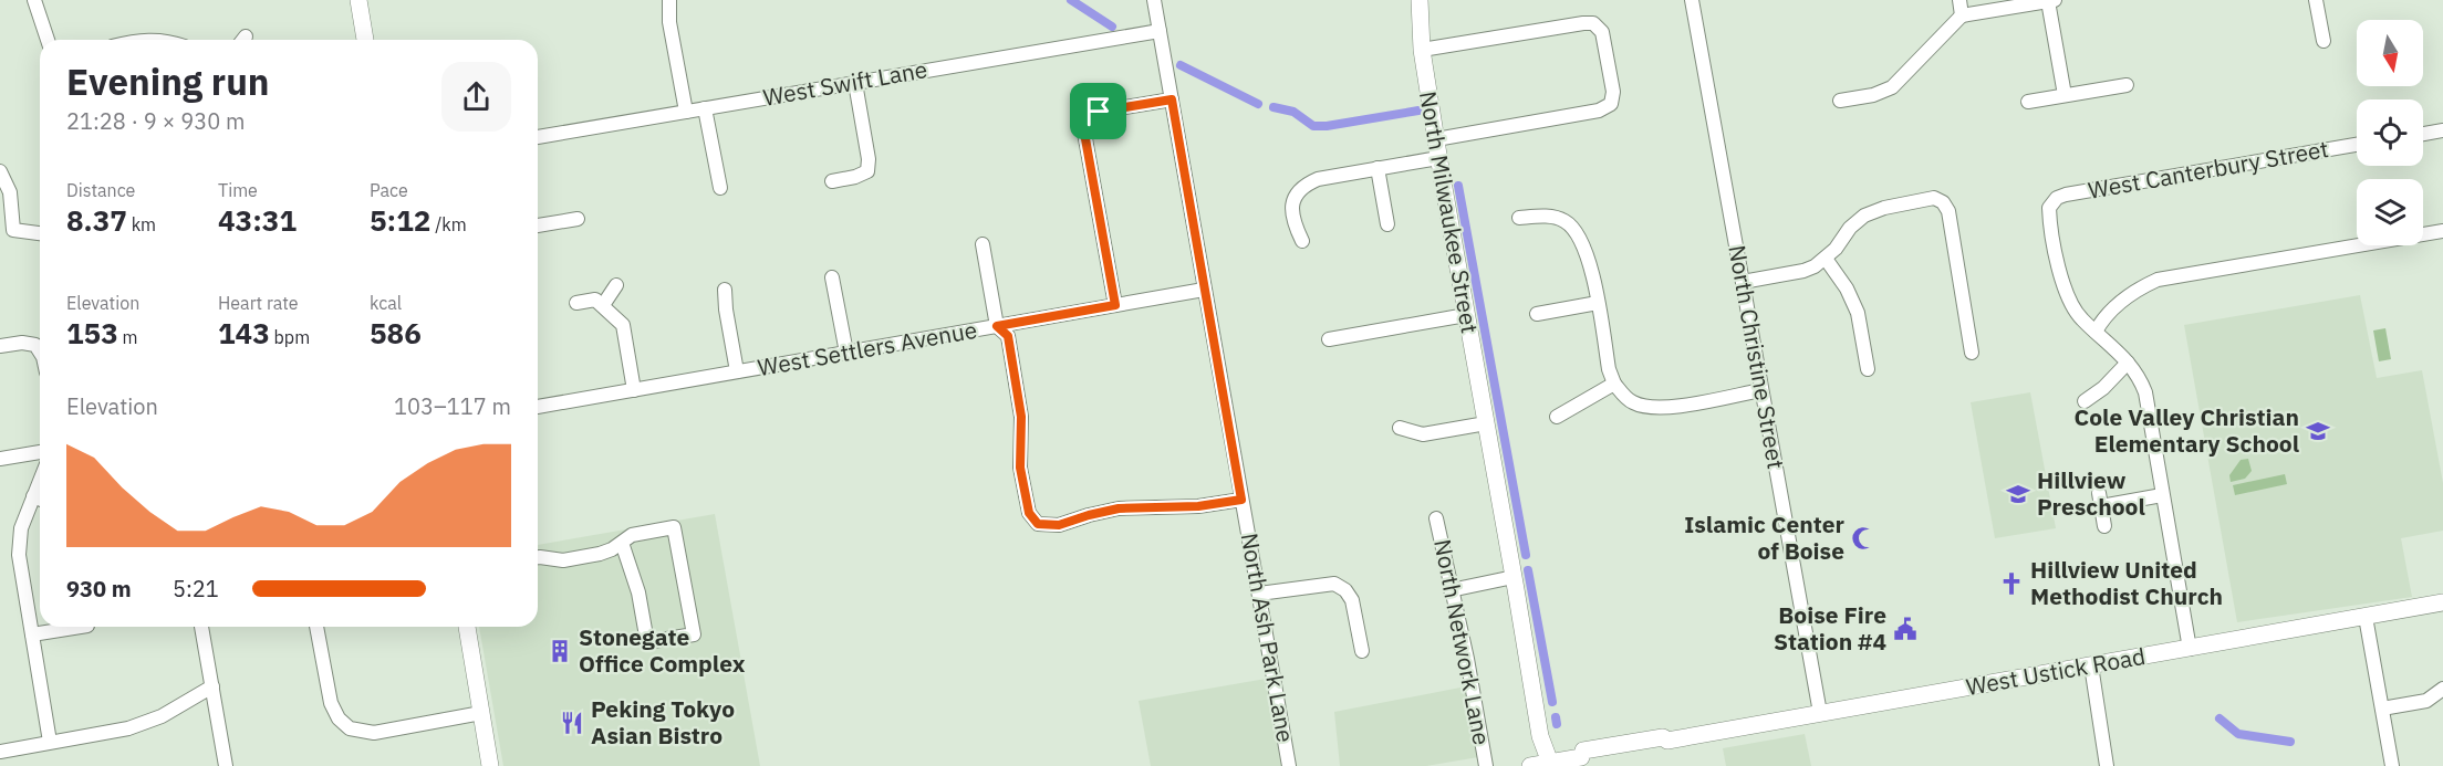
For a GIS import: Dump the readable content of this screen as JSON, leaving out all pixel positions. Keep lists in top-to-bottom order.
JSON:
{
  "streets": {
    "main road": ["North Milwaukee Street", "West Ustick Road"],
    "street": [
      "West Swift Lane",
      "West Canterbury Street",
      "West Settlers Avenue",
      "North Christine Street",
      "North Ash Park Lane",
      "North Network Lane"
    ]
  },
  "crossings": [
    ["West Swift Lane", "North Ash Park Lane"],
    ["North Milwaukee Street", "West Ustick Road"],
    ["West Settlers Avenue", "North Ash Park Lane"],
    ["North Christine Street", "West Ustick Road"]
  ],
  "places": {
    "school or university": ["Cole Valley Christian Elementary School", "Hillview Preschool"],
    "mosque": ["Islamic Center of Boise"],
    "church": ["Hillview United Methodist Church"],
    "public building": ["Boise Fire Station #4"],
    "building": ["Stonegate Office Complex"],
    "restaurant": ["Peking Tokyo Asian Bistro"]
  },
  "north": "bottom",
  "page": {
    "heading": ["Evening run", "21:28 · 9 × 930 m"],
    "stats": [
      ["Distance", "8.37 km"],
      ["Time", "43:31"],
      ["Pace", "5:12 /km"],
      ["Elevation", "153 m"],
      ["Heart rate", "143 bpm"],
      ["kcal", "586"]
    ],
    "chart": ["Elevation", "103–117 m"],
    "list": [
      {
        "name": "930 m",
        "note": "5:21"
      }
    ]
  }
}
